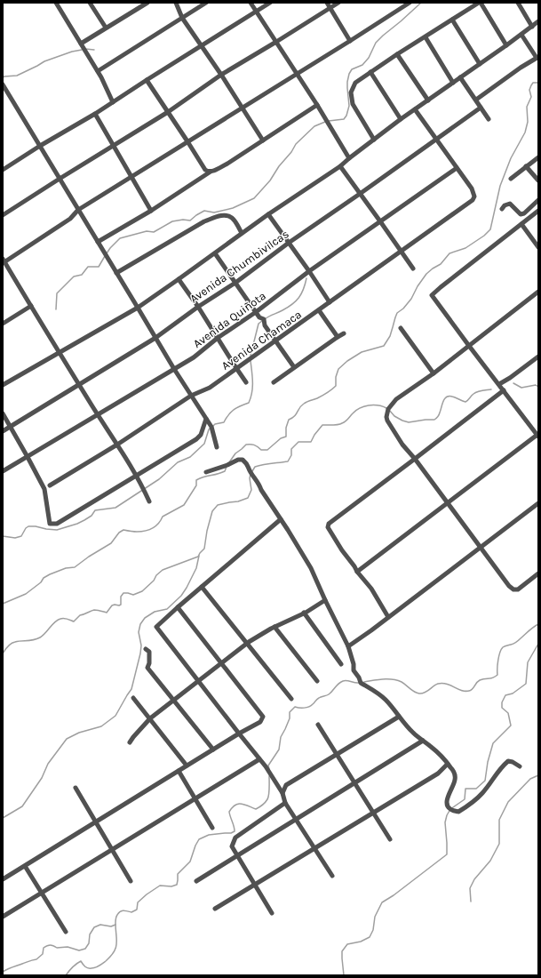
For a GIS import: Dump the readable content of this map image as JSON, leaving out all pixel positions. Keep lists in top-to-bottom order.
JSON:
{
  "streets": {
    "street": ["Avenida Chumbivilcas", "Avenida Quiñota", "Avenida Chamaca"]
  },
  "crossings": [
    ["Avenida Quiñota", "Avenida Chamaca"]
  ]
}
